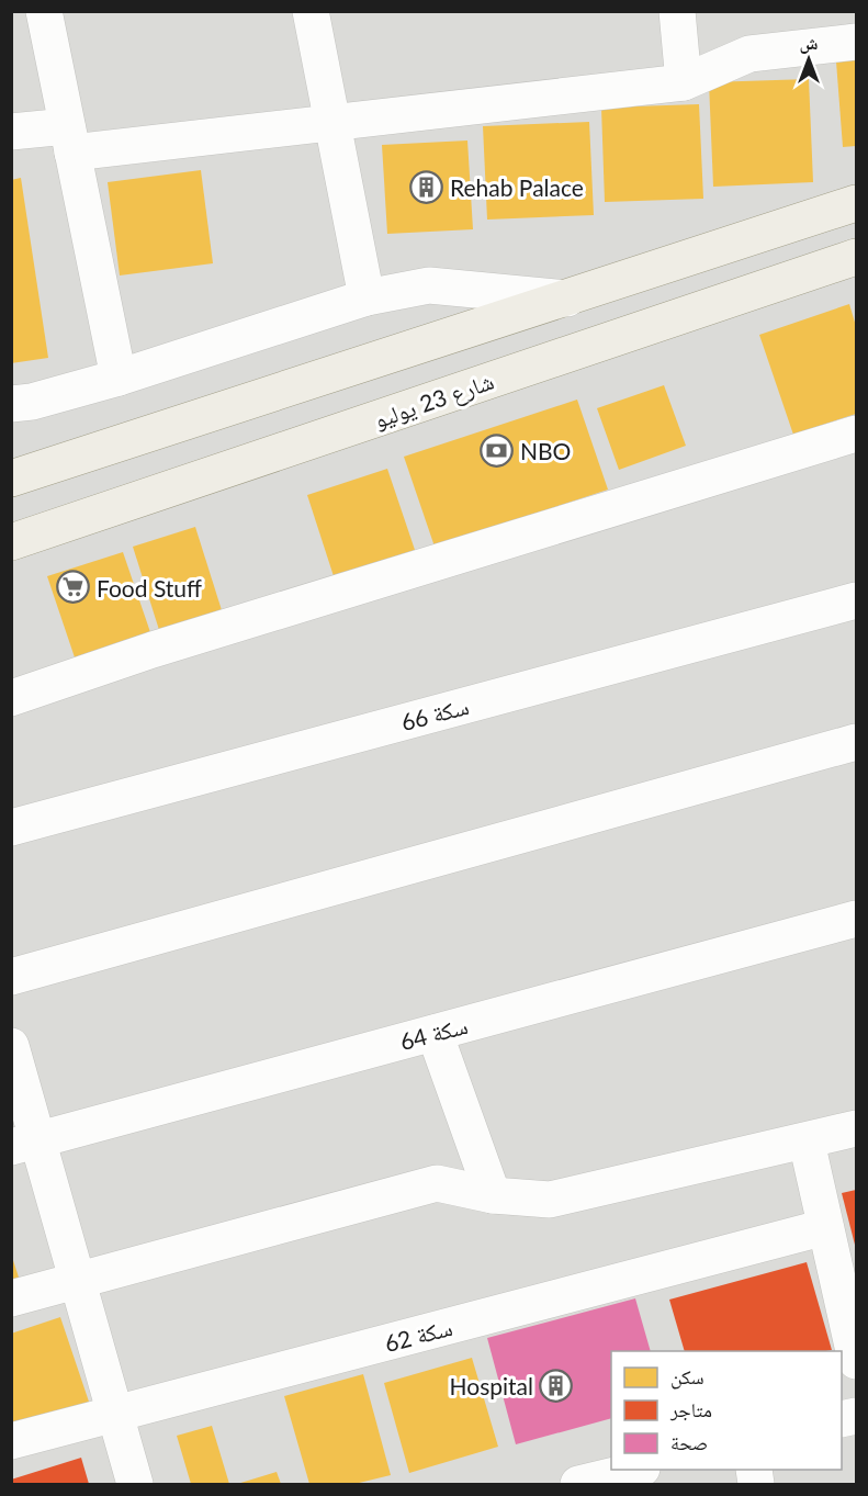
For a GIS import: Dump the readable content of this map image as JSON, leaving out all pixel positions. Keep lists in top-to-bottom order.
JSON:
{
  "streets": {
    "main road": ["شارع 23 يوليو"],
    "street": ["سكة 66", "سكة 64", "سكة 62"]
  },
  "places": {
    "building": ["Rehab Palace", "Hospital"],
    "bank": ["NBO"],
    "supermarket": ["Food Stuff"]
  },
  "legend": ["سكن", "متاجر", "صحة"],
  "north": "top"
}
